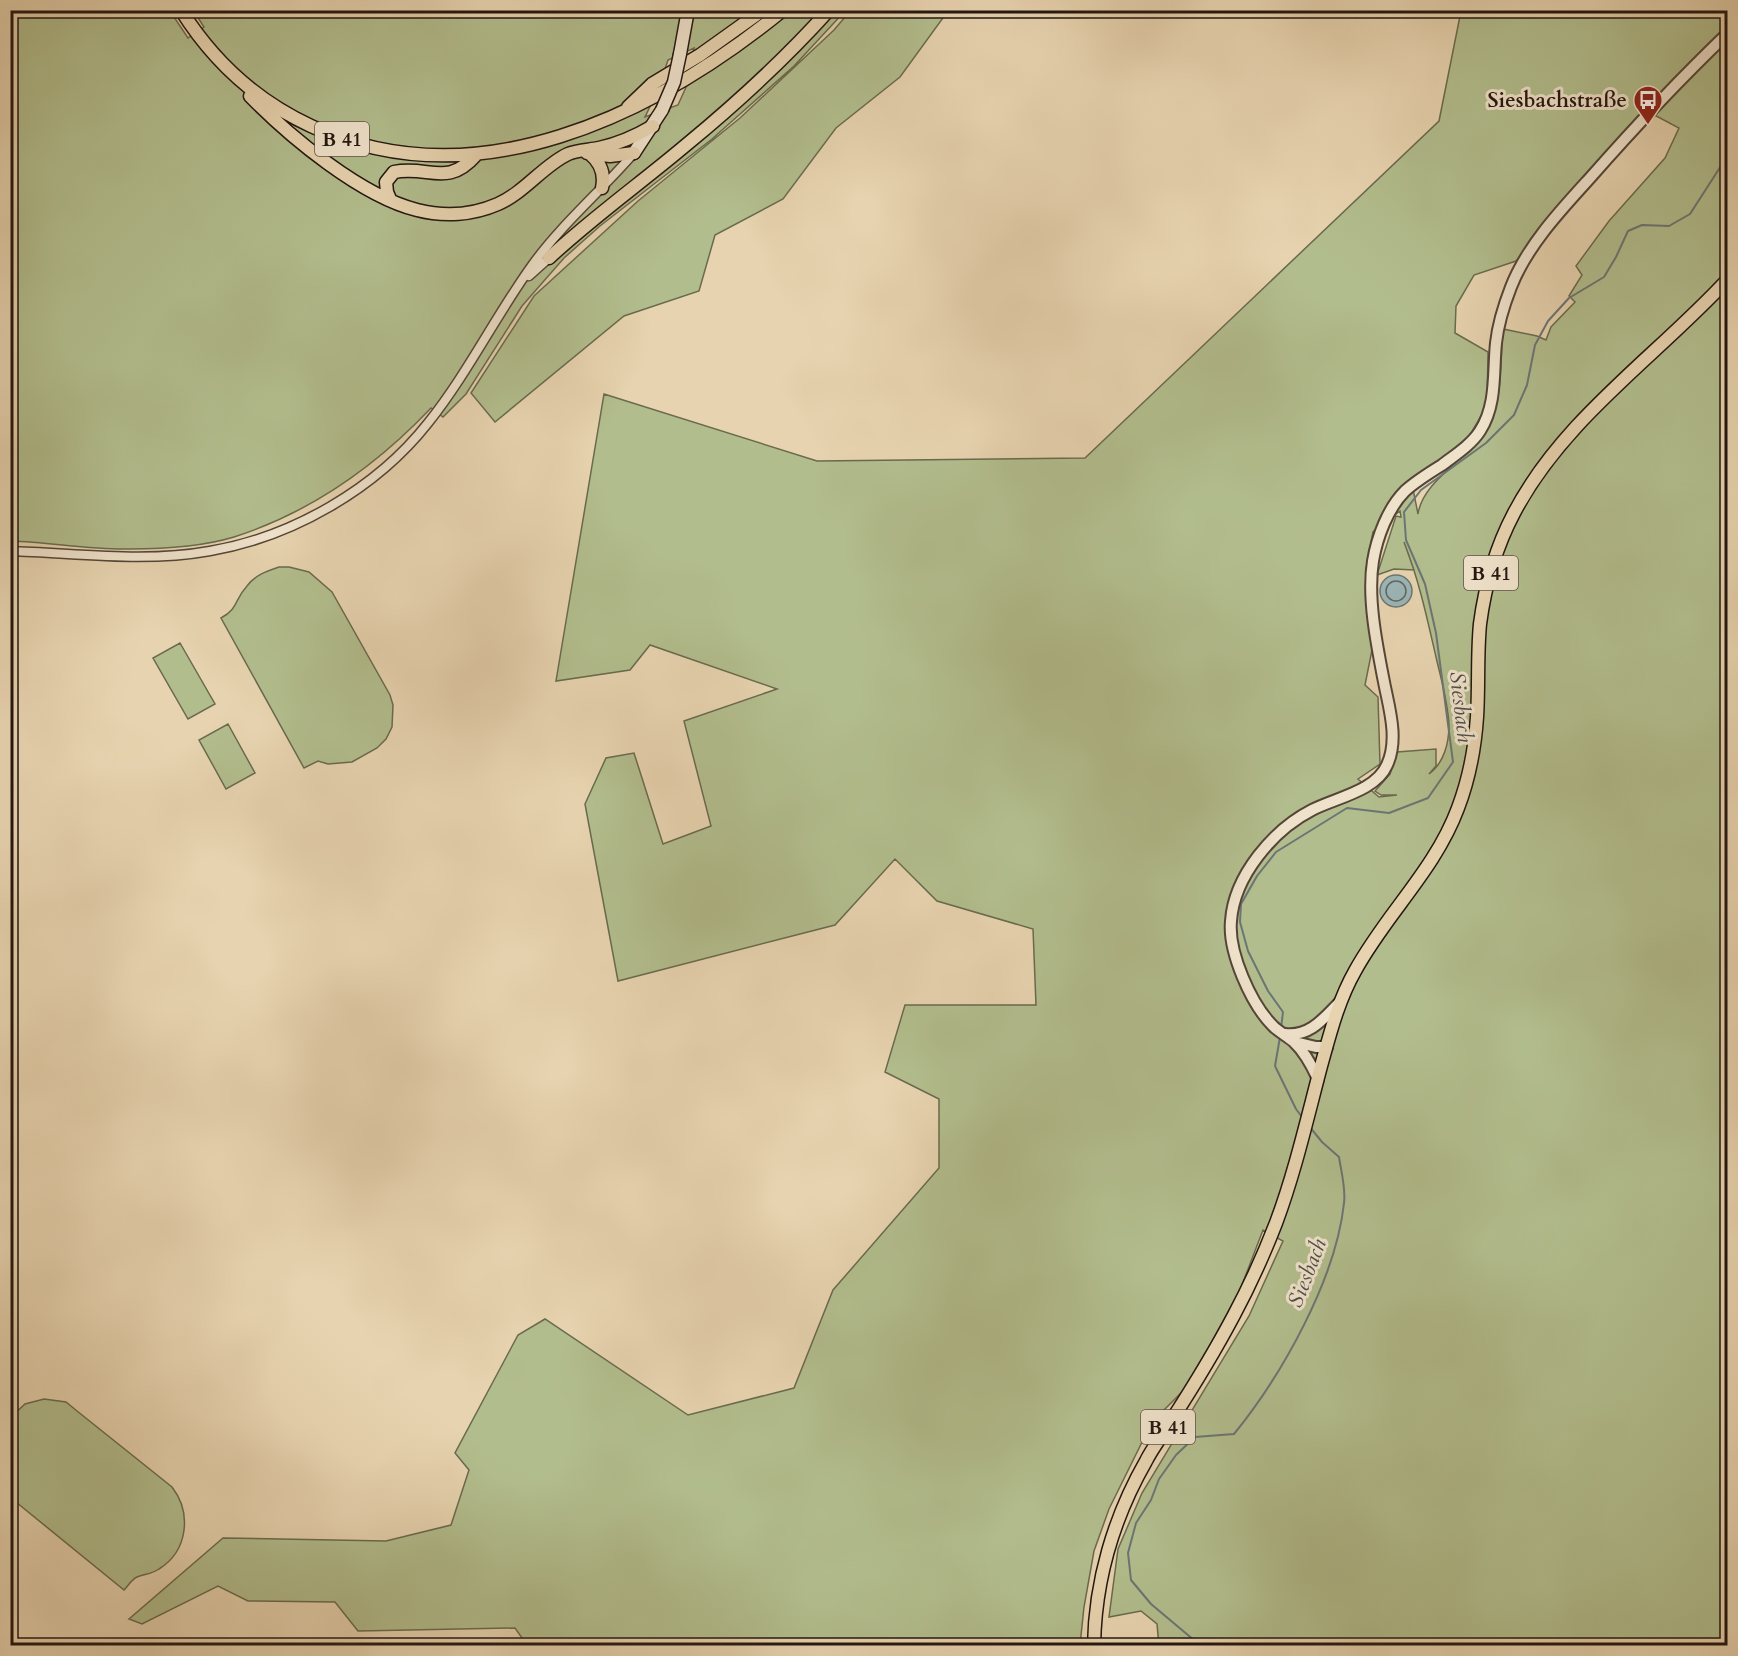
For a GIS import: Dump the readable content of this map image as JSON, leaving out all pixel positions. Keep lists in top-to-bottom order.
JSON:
{
  "streets": {
    "main road": ["B 41"]
  },
  "water": ["Siesbach"],
  "places": {
    "bus stop": ["Siesbachstraße"]
  }
}
